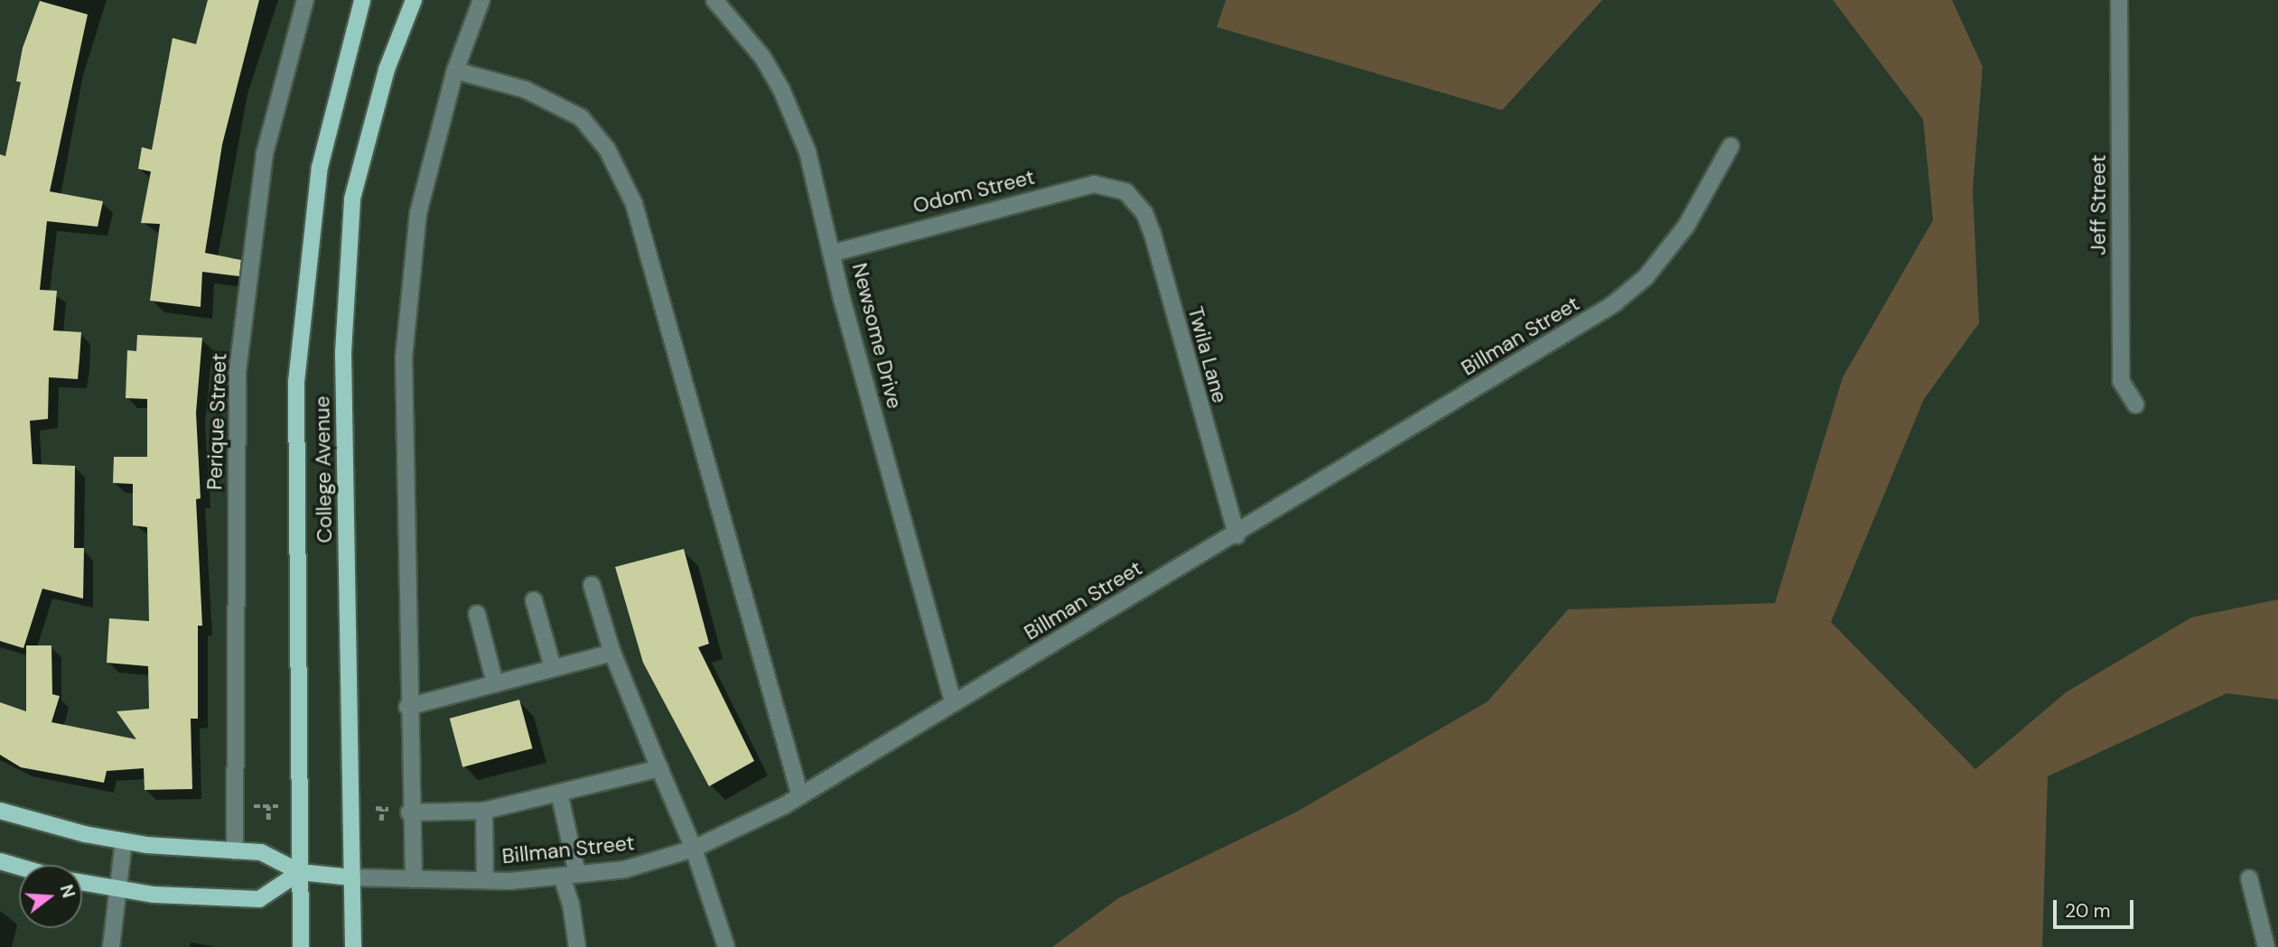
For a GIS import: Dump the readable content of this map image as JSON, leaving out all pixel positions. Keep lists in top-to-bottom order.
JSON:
{
  "streets": {
    "main road": ["College Avenue"],
    "street": [
      "Odom Street",
      "Jeff Street",
      "Newsome Drive",
      "Billman Street",
      "Twila Lane",
      "Perique Street"
    ]
  },
  "crossings": [
    ["Odom Street", "Newsome Drive"],
    ["Odom Street", "Twila Lane"],
    ["Newsome Drive", "Billman Street"],
    ["Billman Street", "Twila Lane"],
    ["Billman Street", "College Avenue"]
  ],
  "scale_bar": "20 m",
  "north": "right"
}
